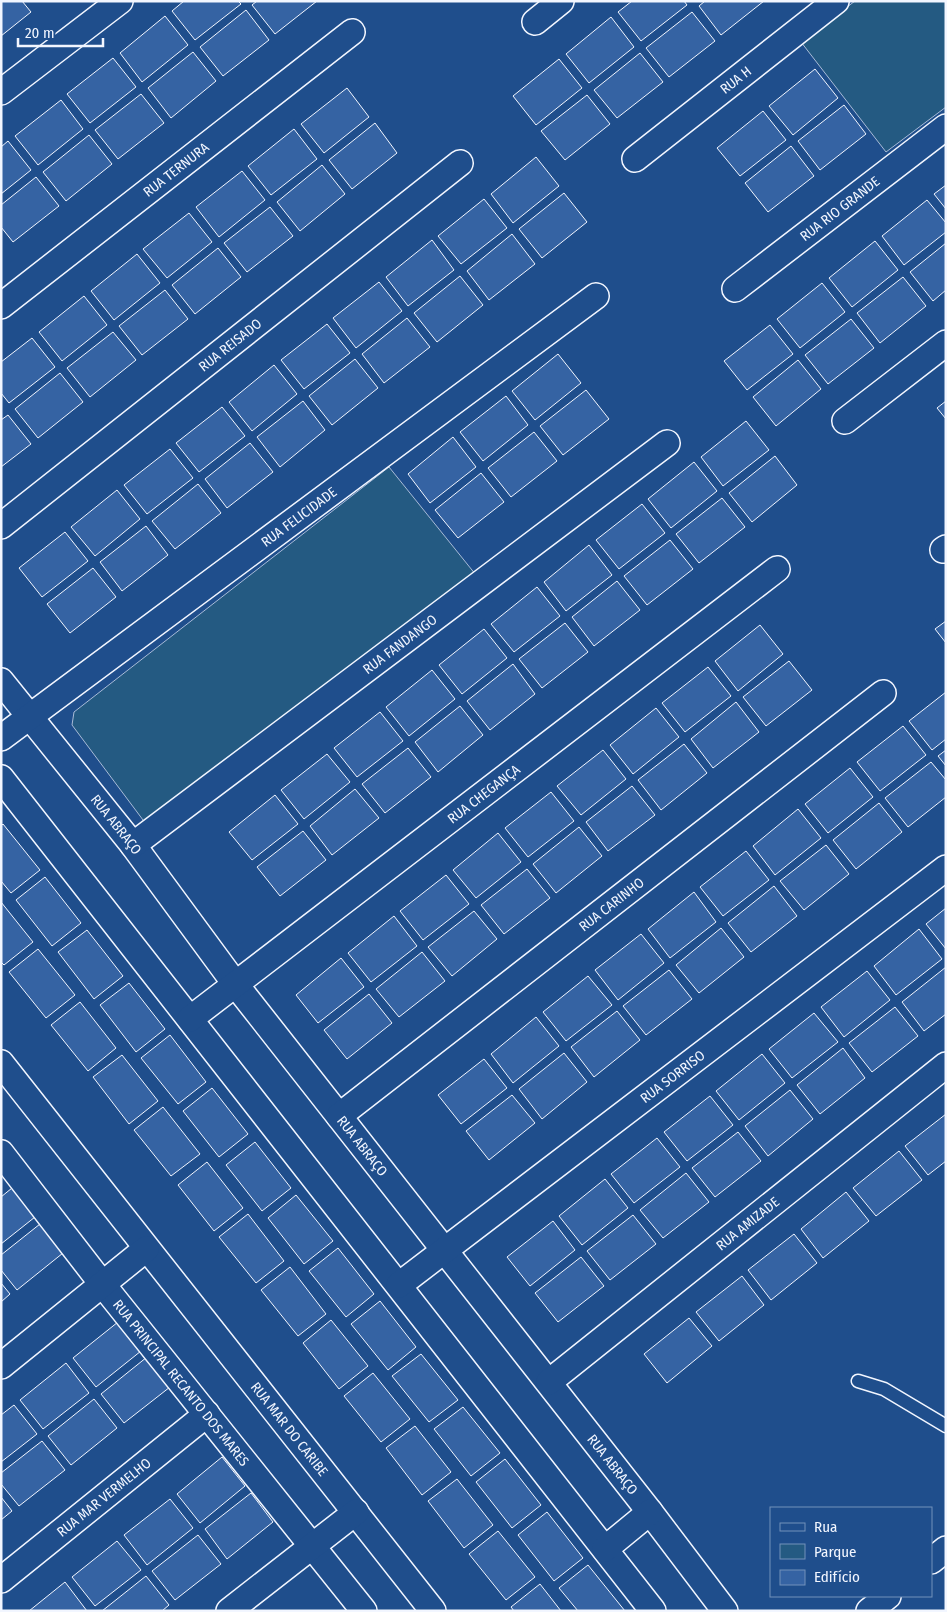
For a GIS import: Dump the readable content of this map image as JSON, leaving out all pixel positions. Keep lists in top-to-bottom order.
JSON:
{
  "streets": {
    "street": [
      "RUA H",
      "RUA TERNURA",
      "RUA RIO GRANDE",
      "RUA REISADO",
      "RUA FELICIDADE",
      "RUA FANDANGO",
      "RUA CHEGANÇA",
      "RUA ABRAÇO",
      "RUA CARINHO",
      "RUA SORRISO",
      "RUA AMIZADE",
      "RUA PRINCIPAL RECANTO DOS MARES",
      "RUA MAR DO CARIBE",
      "RUA MAR VERMELHO"
    ]
  },
  "crossings": [
    ["RUA FELICIDADE", "RUA ABRAÇO"],
    ["RUA FANDANGO", "RUA ABRAÇO"],
    ["RUA CHEGANÇA", "RUA ABRAÇO"],
    ["RUA ABRAÇO", "RUA CARINHO"],
    ["RUA ABRAÇO", "RUA SORRISO"],
    ["RUA ABRAÇO", "RUA AMIZADE"],
    ["RUA PRINCIPAL RECANTO DOS MARES", "RUA MAR VERMELHO"]
  ],
  "legend": ["Rua", "Parque", "Edifício"],
  "scale_bar": "20 m"
}
